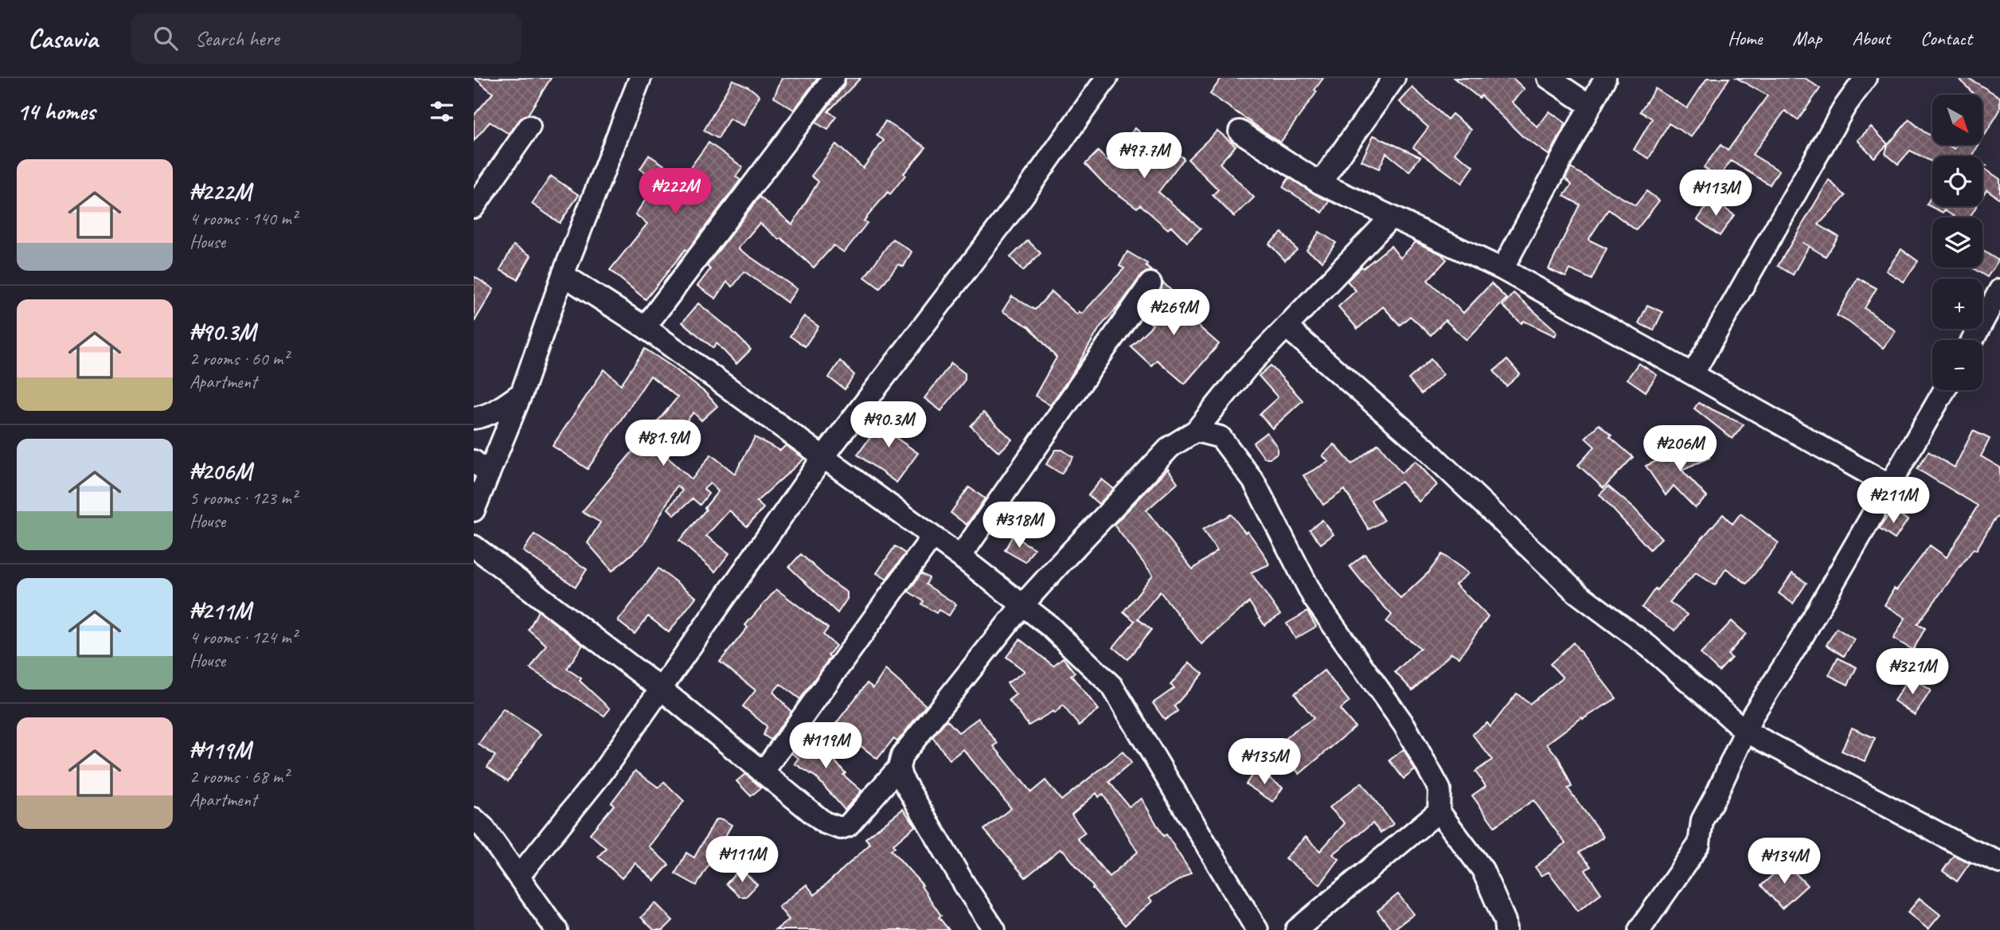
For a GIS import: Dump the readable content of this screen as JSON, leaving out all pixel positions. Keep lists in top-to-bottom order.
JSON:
{
  "north": "bottom right",
  "page": {
    "header": "Casavia",
    "search": "Search here",
    "nav": [
      "Home",
      "Map",
      "About",
      "Contact"
    ],
    "heading": "14 homes",
    "map_buttons": ["+", "−"],
    "price": [
      "₦97.7M",
      "₦222M",
      "₦113M",
      "₦269M",
      "₦90.3M",
      "₦81.9M",
      "₦206M",
      "₦211M",
      "₦318M",
      "₦321M",
      "₦119M",
      "₦135M",
      "₦111M",
      "₦134M"
    ],
    "list": [
      {
        "name": "₦222M",
        "note": "4 rooms · 140 m² · House"
      },
      {
        "name": "₦90.3M",
        "note": "2 rooms · 60 m² · Apartment"
      },
      {
        "name": "₦206M",
        "note": "5 rooms · 123 m² · House"
      },
      {
        "name": "₦211M",
        "note": "4 rooms · 124 m² · House"
      },
      {
        "name": "₦119M",
        "note": "2 rooms · 68 m² · Apartment"
      }
    ]
  }
}
